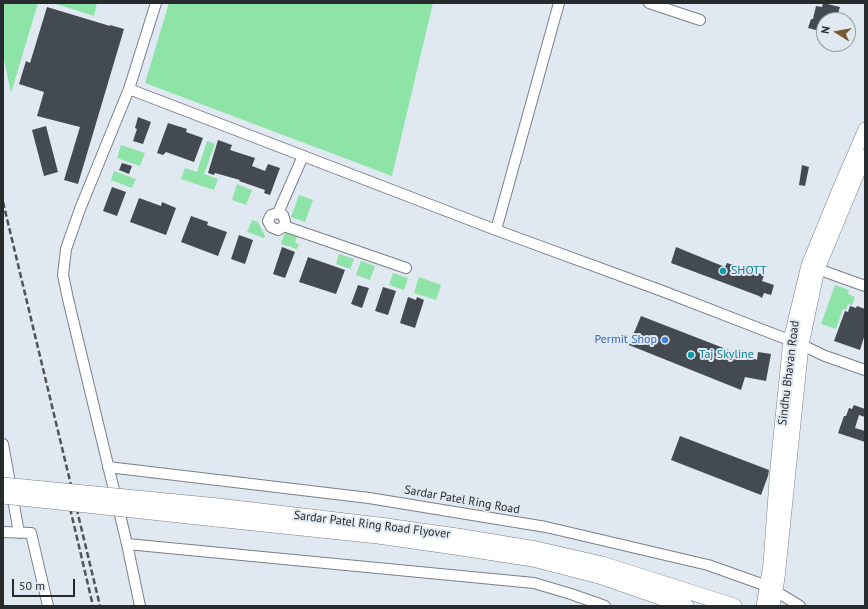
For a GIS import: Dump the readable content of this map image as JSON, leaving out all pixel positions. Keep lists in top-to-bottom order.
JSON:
{
  "streets": {
    "highway": ["Sardar Patel Ring Road Flyover"],
    "main road": ["Sindhu Bhavan Road"],
    "street": ["Sardar Patel Ring Road"]
  },
  "crossings": [
    ["Sindhu Bhavan Road", "Sardar Patel Ring Road"]
  ],
  "places": ["SHOTT", "Permit Shop", "Taj Skyline"],
  "scale_bar": "50 m",
  "north": "left"
}
